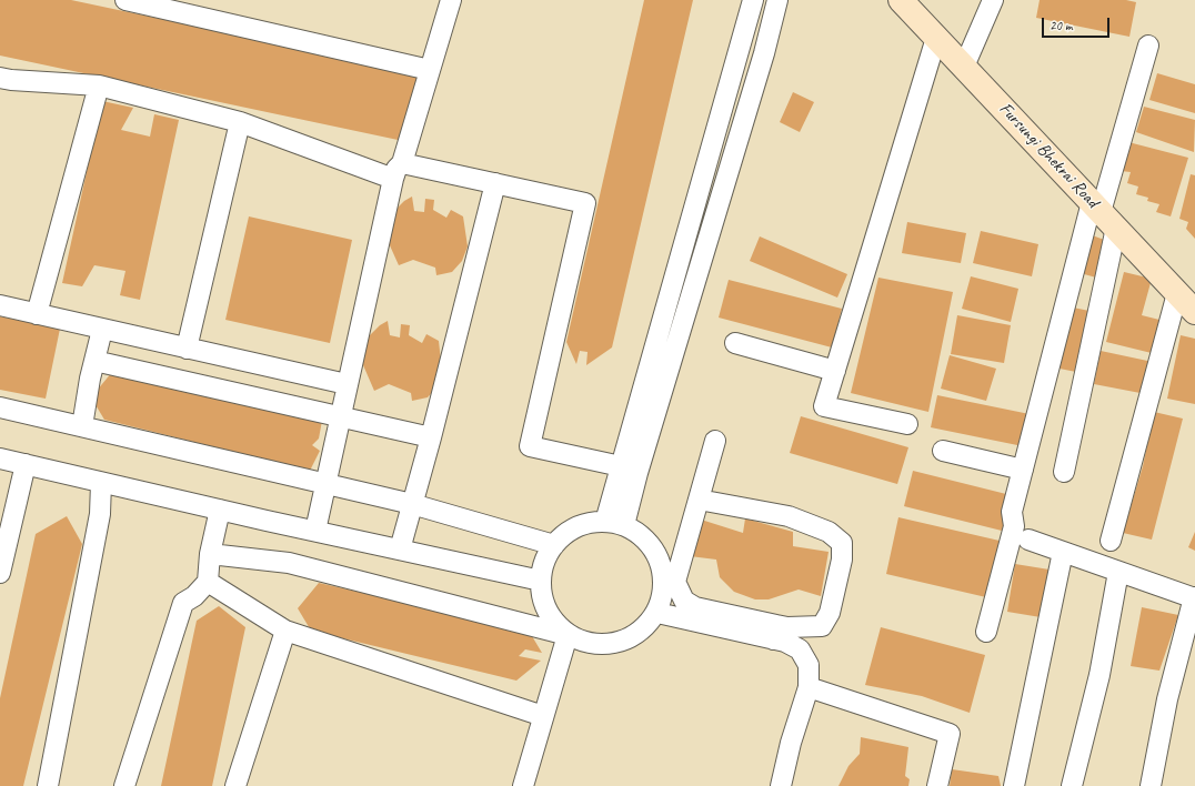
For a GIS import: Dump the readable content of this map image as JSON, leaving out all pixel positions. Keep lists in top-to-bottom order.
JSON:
{
  "streets": {
    "street": ["Fursungi Bhekrai Road"]
  },
  "scale_bar": "20 m"
}
